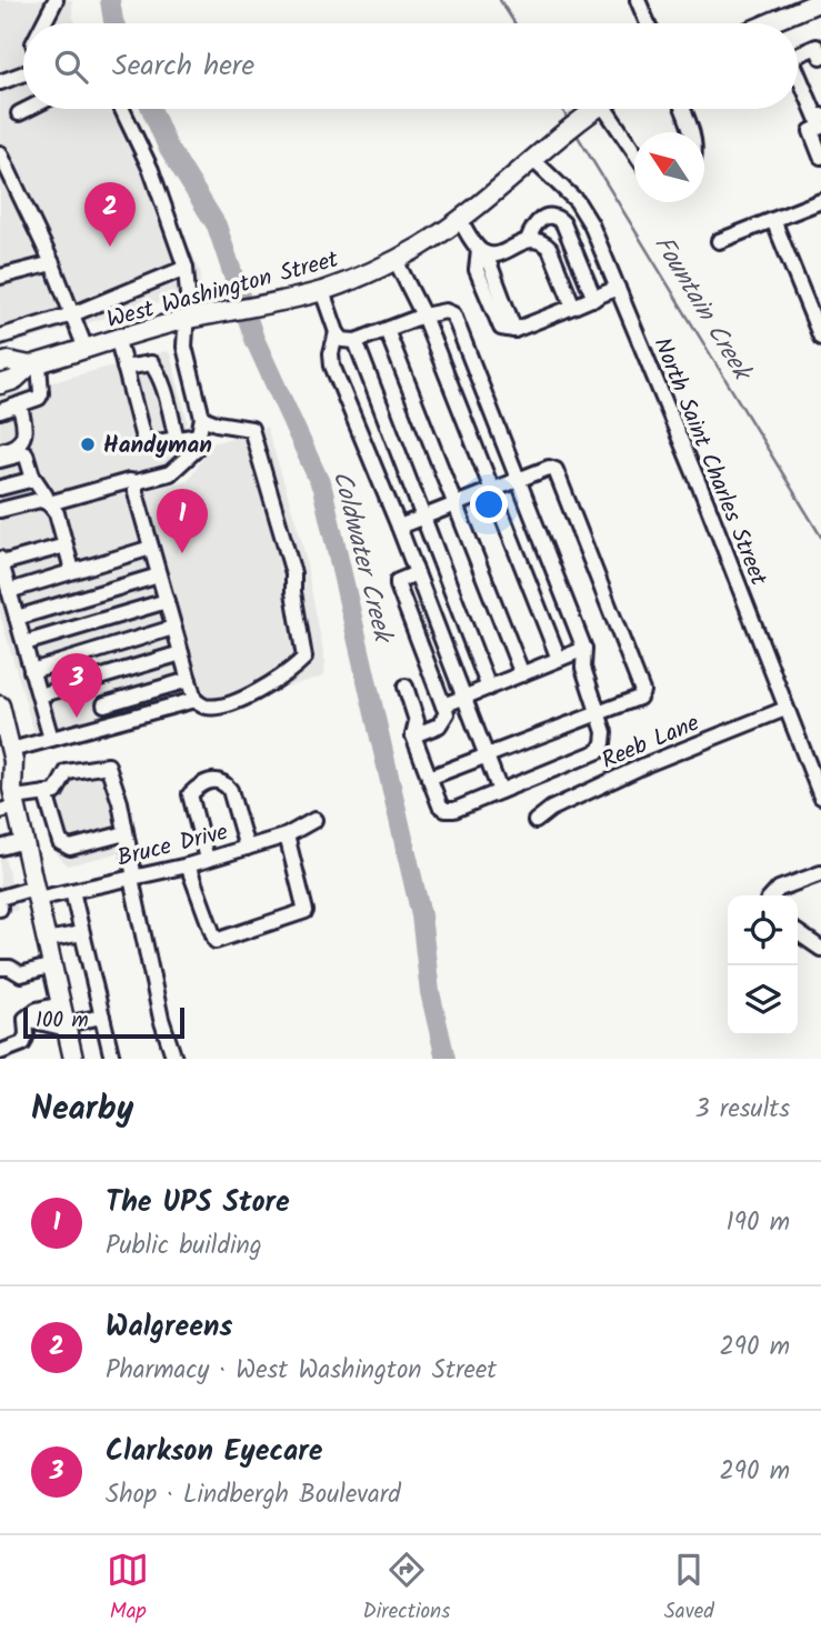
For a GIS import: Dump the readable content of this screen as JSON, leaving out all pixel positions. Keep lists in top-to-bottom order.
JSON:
{
  "streets": {
    "main road": ["West Washington Street"],
    "street": ["North Saint Charles Street", "Reeb Lane", "Bruce Drive"]
  },
  "crossings": [
    ["West Washington Street", "North Saint Charles Street"],
    ["North Saint Charles Street", "Reeb Lane"]
  ],
  "water": ["Fountain Creek", "Coldwater Creek"],
  "places": ["Handyman"],
  "scale_bar": "100 m",
  "north": "top left",
  "page": {
    "search": "Search here",
    "pins": ["2", "1", "3"],
    "scale": "100 m",
    "heading": ["Nearby", "3 results"],
    "list": [
      {
        "mark": "1",
        "name": "The UPS Store",
        "note": "Public building",
        "value": "190 m"
      },
      {
        "mark": "2",
        "name": "Walgreens",
        "note": "Pharmacy · West Washington Street",
        "value": "290 m"
      },
      {
        "mark": "3",
        "name": "Clarkson Eyecare",
        "note": "Shop · Lindbergh Boulevard",
        "value": "290 m"
      }
    ],
    "nav": ["Map", "Directions", "Saved"]
  }
}
